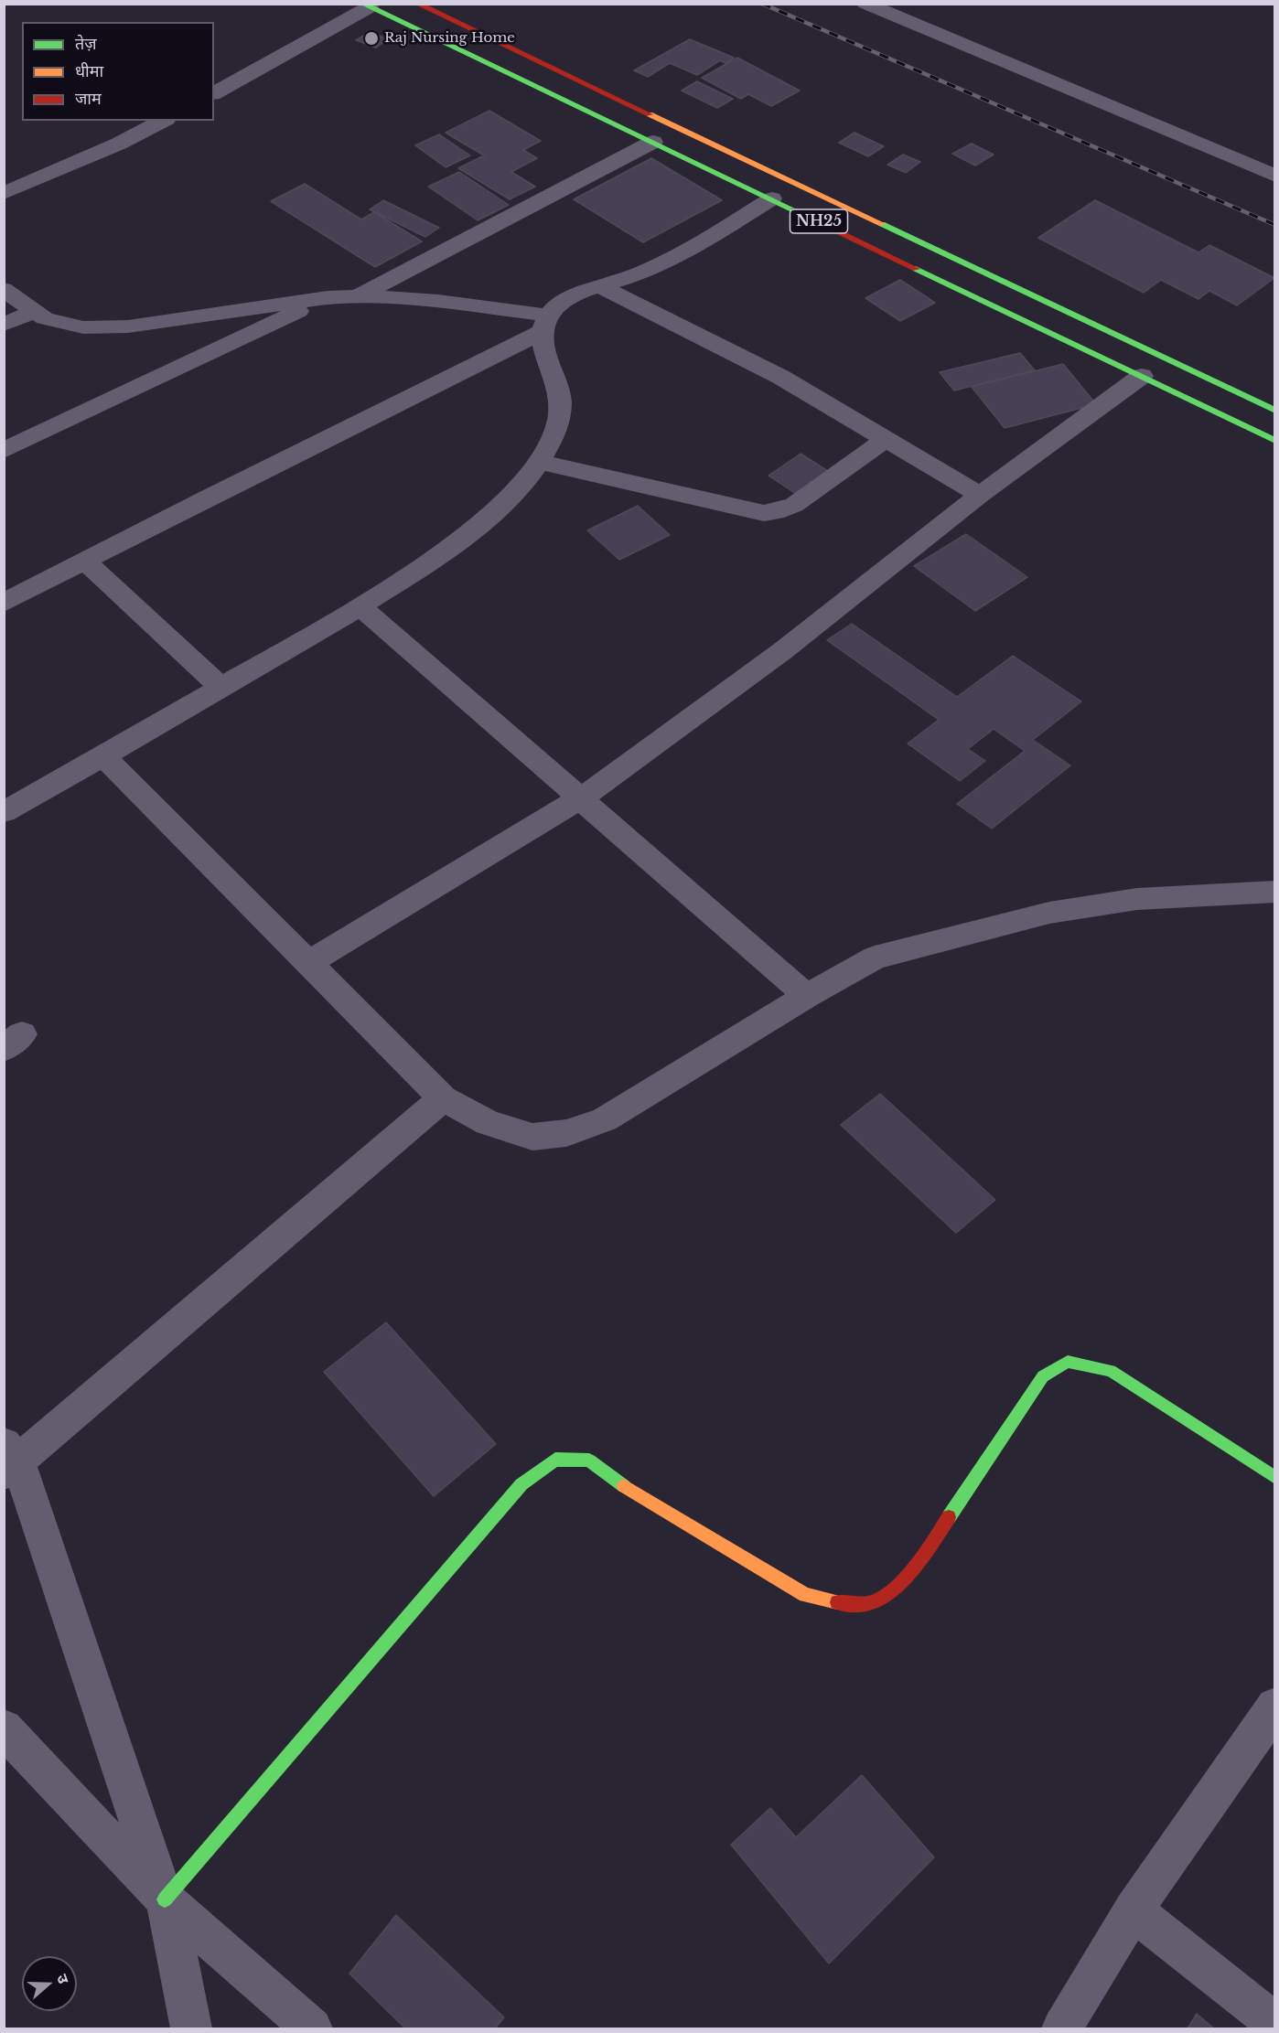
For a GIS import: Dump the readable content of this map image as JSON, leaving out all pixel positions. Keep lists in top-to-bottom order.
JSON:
{
  "streets": {
    "main road": ["NH25"]
  },
  "places": ["Raj Nursing Home"],
  "legend": ["तेज़", "धीमा", "जाम"],
  "north": "right"
}
